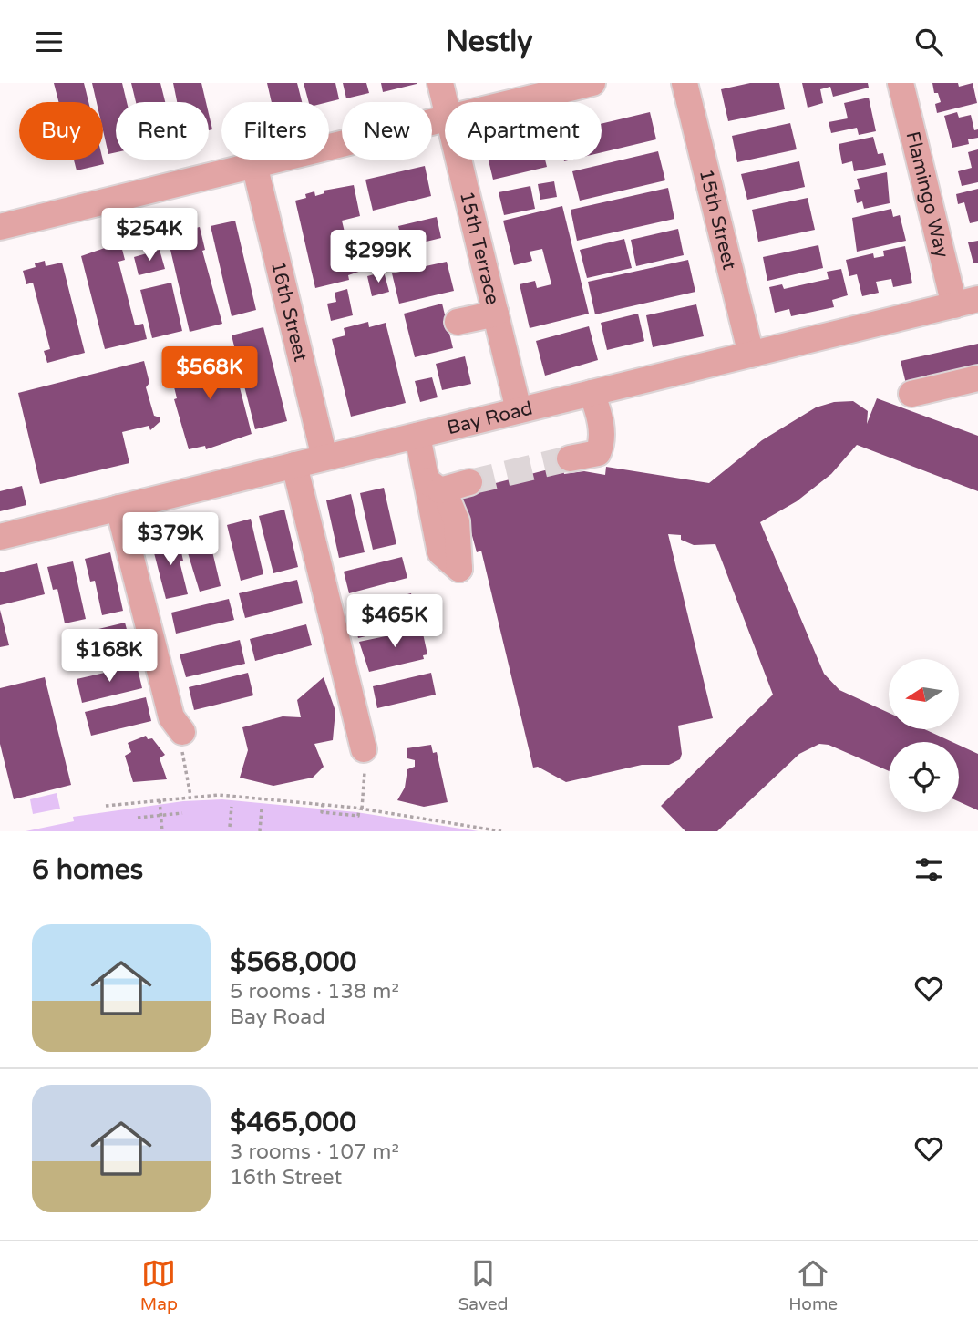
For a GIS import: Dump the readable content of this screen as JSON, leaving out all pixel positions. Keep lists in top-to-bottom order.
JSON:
{
  "streets": {
    "street": [
      "Flamingo Way",
      "15th Street",
      "15th Terrace",
      "16th Street",
      "Bay Road"
    ]
  },
  "crossings": [
    ["Flamingo Way", "Bay Road"],
    ["15th Street", "Bay Road"],
    ["15th Terrace", "Bay Road"],
    ["16th Street", "Bay Road"]
  ],
  "north": "left",
  "page": {
    "header": "Nestly",
    "chip": [
      "Buy",
      "Rent",
      "Filters",
      "New",
      "Apartment"
    ],
    "price": [
      "$254K",
      "$299K",
      "$568K",
      "$379K",
      "$465K",
      "$168K"
    ],
    "heading": "6 homes",
    "list": [
      {
        "name": "$568,000",
        "note": "5 rooms · 138 m² · Bay Road"
      },
      {
        "name": "$465,000",
        "note": "3 rooms · 107 m² · 16th Street"
      }
    ],
    "tabs": ["Map", "Saved", "Home"]
  }
}
